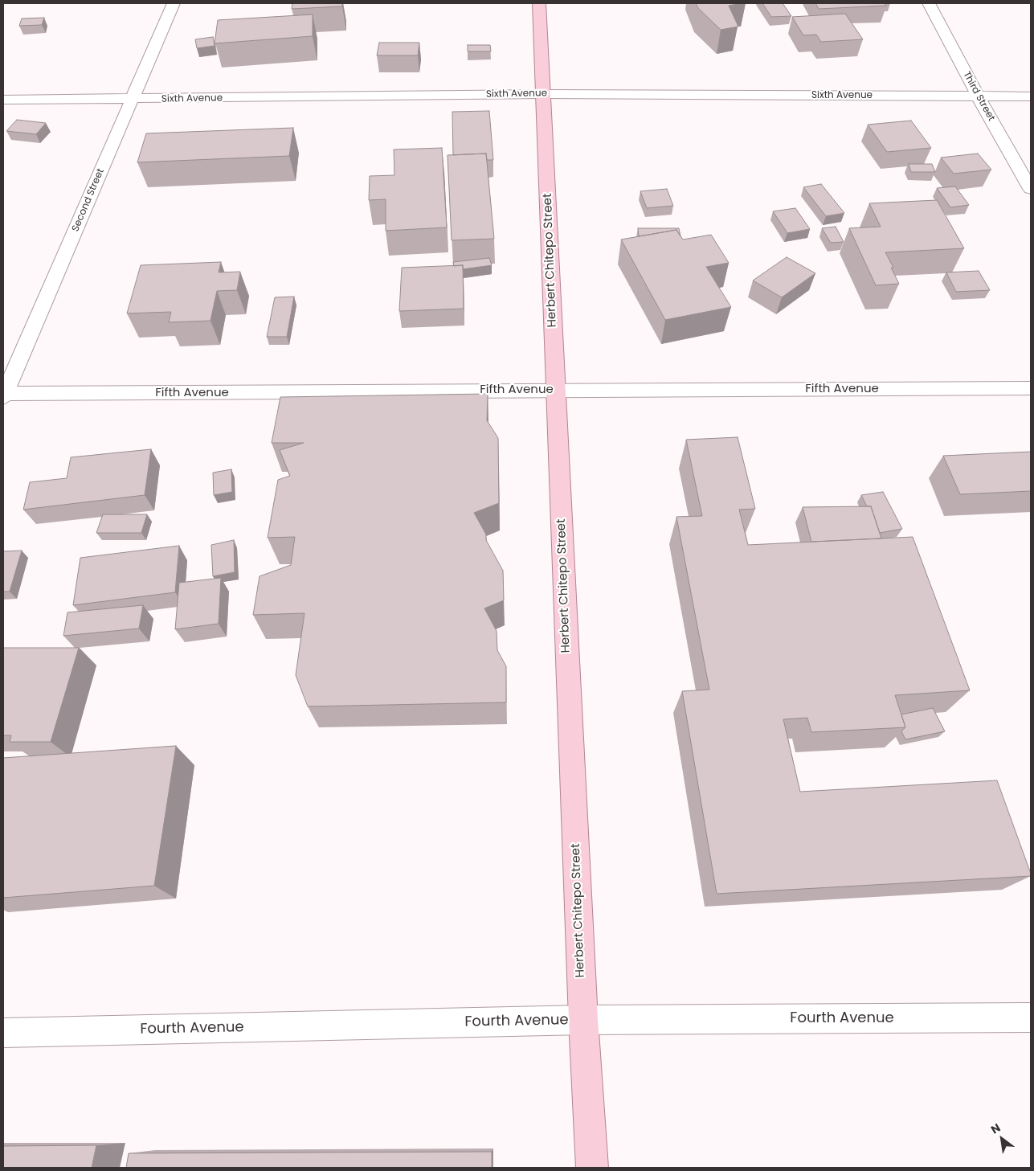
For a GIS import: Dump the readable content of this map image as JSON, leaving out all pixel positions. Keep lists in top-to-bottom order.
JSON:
{
  "streets": {
    "main road": ["Herbert Chitepo Street"],
    "street": [
      "Sixth Avenue",
      "Third Street",
      "Second Street",
      "Fifth Avenue",
      "Fourth Avenue"
    ]
  },
  "crossings": [
    ["Sixth Avenue", "Third Street"],
    ["Sixth Avenue", "Second Street"],
    ["Sixth Avenue", "Herbert Chitepo Street"],
    ["Second Street", "Fifth Avenue"],
    ["Herbert Chitepo Street", "Fifth Avenue"],
    ["Herbert Chitepo Street", "Fourth Avenue"]
  ],
  "north": "top left"
}
